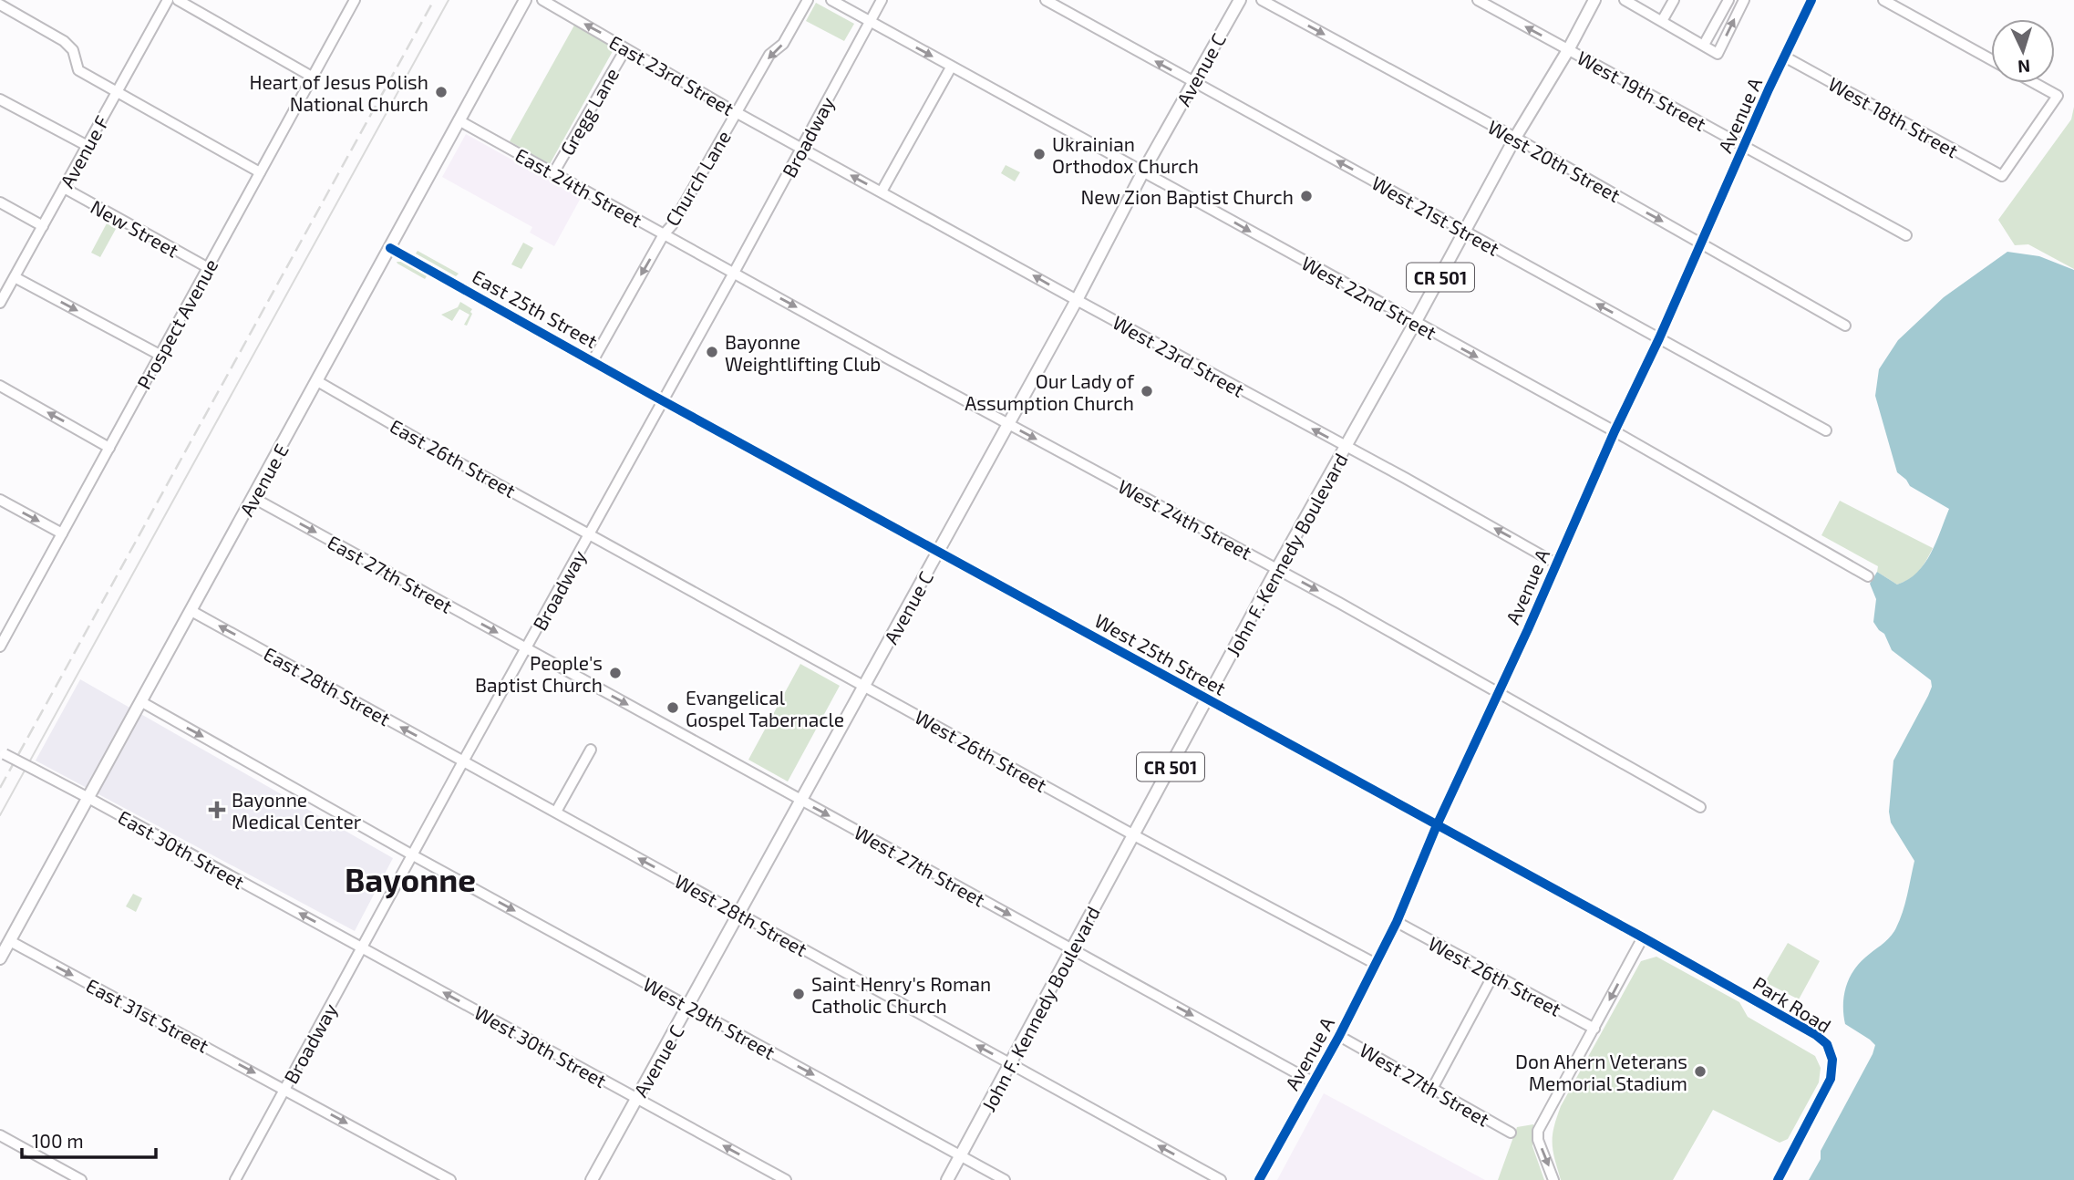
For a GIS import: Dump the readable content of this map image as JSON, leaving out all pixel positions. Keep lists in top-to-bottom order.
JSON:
{
  "streets": {
    "main road": [
      "Avenue C",
      "CR 501",
      "Avenue E",
      "John F. Kennedy Boulevard"
    ],
    "street": [
      "East 23rd Street",
      "West 19th Street",
      "Gregg Lane",
      "Avenue A",
      "West 18th Street",
      "Broadway",
      "Avenue F",
      "West 20th Street",
      "Church Lane",
      "East 24th Street",
      "West 21st Street",
      "New Street",
      "West 22nd Street",
      "East 25th Street",
      "Prospect Avenue",
      "West 23rd Street",
      "East 26th Street",
      "West 24th Street",
      "East 27th Street",
      "West 25th Street",
      "East 28th Street",
      "West 26th Street",
      "East 30th Street",
      "West 27th Street",
      "West 28th Street",
      "Park Road",
      "East 31st Street",
      "West 29th Street",
      "West 30th Street"
    ]
  },
  "crossings": [
    ["Avenue C", "West 21st Street"],
    ["Avenue C", "West 22nd Street"],
    ["Avenue C", "West 23rd Street"],
    ["Avenue C", "West 24th Street"],
    ["Avenue C", "West 25th Street"],
    ["Avenue C", "West 26th Street"],
    ["Avenue C", "West 27th Street"],
    ["Avenue C", "West 28th Street"],
    ["Avenue C", "West 29th Street"],
    ["Avenue C", "West 30th Street"],
    ["East 23rd Street", "Gregg Lane"],
    ["East 23rd Street", "Broadway"],
    ["East 23rd Street", "Church Lane"],
    ["East 23rd Street", "West 23rd Street"],
    ["West 19th Street", "Avenue A"],
    ["West 19th Street", "John F. Kennedy Boulevard"],
    ["Gregg Lane", "East 24th Street"],
    ["Avenue A", "West 18th Street"],
    ["Avenue A", "West 20th Street"],
    ["Avenue A", "West 21st Street"],
    ["Avenue A", "West 22nd Street"],
    ["Avenue A", "West 23rd Street"],
    ["Avenue A", "West 24th Street"],
    ["Avenue A", "West 25th Street"],
    ["Avenue A", "West 26th Street"],
    ["Avenue A", "West 27th Street"],
    ["Broadway", "East 24th Street"],
    ["Broadway", "West 22nd Street"],
    ["Broadway", "East 25th Street"],
    ["Broadway", "West 23rd Street"],
    ["Broadway", "East 26th Street"],
    ["Broadway", "West 24th Street"],
    ["Broadway", "East 27th Street"],
    ["Broadway", "West 25th Street"],
    ["Broadway", "East 28th Street"],
    ["Broadway", "West 26th Street"],
    ["Broadway", "East 30th Street"],
    ["Broadway", "West 27th Street"],
    ["Broadway", "West 28th Street"],
    ["Broadway", "East 31st Street"],
    ["Broadway", "West 29th Street"],
    ["Broadway", "West 30th Street"],
    ["Avenue F", "New Street"],
    ["West 20th Street", "John F. Kennedy Boulevard"],
    ["Church Lane", "East 24th Street"],
    ["Church Lane", "East 25th Street"],
    ["East 24th Street", "Avenue E"],
    ["East 24th Street", "West 24th Street"],
    ["West 21st Street", "John F. Kennedy Boulevard"],
    ["New Street", "Prospect Avenue"],
    ["West 22nd Street", "John F. Kennedy Boulevard"],
    ["East 25th Street", "Avenue E"],
    ["East 25th Street", "West 25th Street"],
    ["West 23rd Street", "John F. Kennedy Boulevard"],
    ["East 26th Street", "Avenue E"],
    ["East 26th Street", "West 26th Street"],
    ["Avenue E", "East 27th Street"],
    ["Avenue E", "East 28th Street"],
    ["Avenue E", "East 30th Street"],
    ["Avenue E", "East 31st Street"],
    ["Avenue E", "West 29th Street"],
    ["West 24th Street", "John F. Kennedy Boulevard"],
    ["John F. Kennedy Boulevard", "West 25th Street"],
    ["John F. Kennedy Boulevard", "West 26th Street"],
    ["John F. Kennedy Boulevard", "West 27th Street"],
    ["John F. Kennedy Boulevard", "West 28th Street"],
    ["John F. Kennedy Boulevard", "West 29th Street"],
    ["East 27th Street", "West 27th Street"],
    ["West 25th Street", "Park Road"],
    ["East 28th Street", "West 28th Street"],
    ["East 30th Street", "West 30th Street"]
  ],
  "one_way": [
    "West 20th Street",
    "Church Lane",
    "West 21st Street",
    "West 22nd Street",
    "West 23rd Street",
    "West 24th Street",
    "East 27th Street",
    "East 28th Street",
    "East 30th Street",
    "West 27th Street",
    "West 28th Street",
    "East 31st Street",
    "West 29th Street",
    "West 30th Street"
  ],
  "districts": ["Bayonne"],
  "places": {
    "other": [
      "Heart of Jesus Polish National Church",
      "Ukrainian Orthodox Church",
      "New Zion Baptist Church",
      "Bayonne Weightlifting Club",
      "Our Lady of Assumption Church",
      "People's Baptist Church",
      "Evangelical Gospel Tabernacle",
      "Saint Henry's Roman Catholic Church",
      "Don Ahern Veterans Memorial Stadium"
    ],
    "health": ["Bayonne Medical Center"]
  },
  "scale_bar": "100 m",
  "north": "bottom"
}
